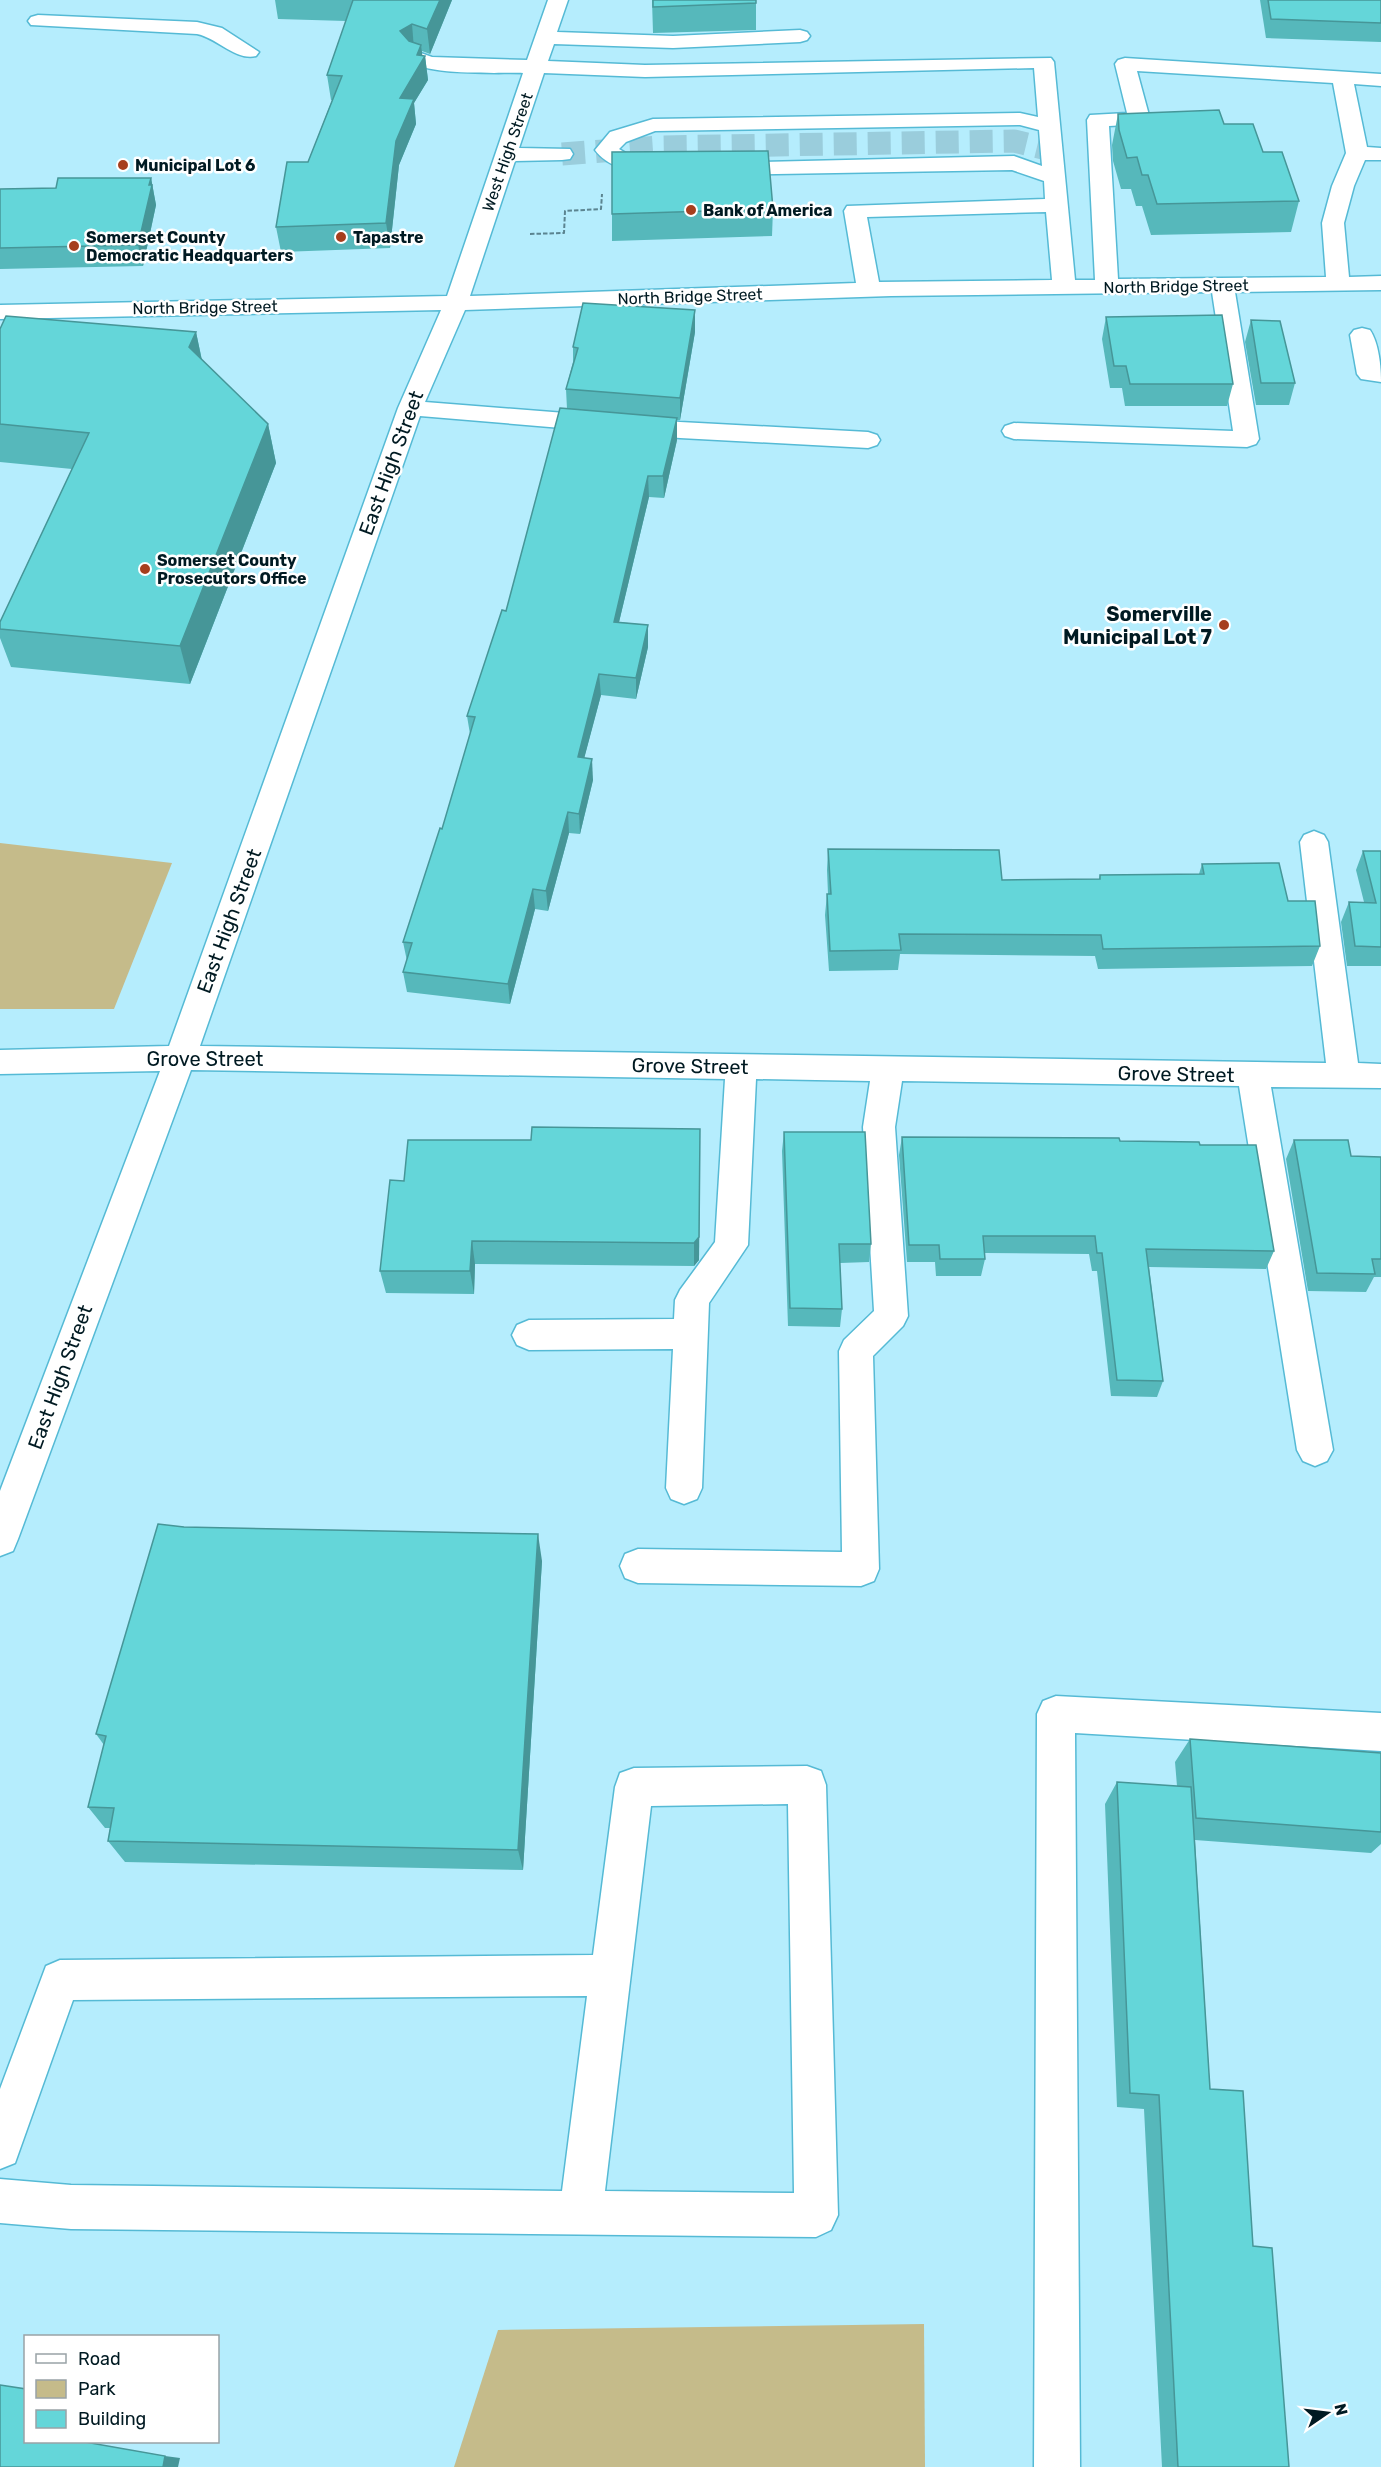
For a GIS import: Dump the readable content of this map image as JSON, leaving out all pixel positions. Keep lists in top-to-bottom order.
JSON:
{
  "streets": {
    "street": [
      "West High Street",
      "North Bridge Street",
      "East High Street",
      "Grove Street"
    ]
  },
  "crossings": [
    ["West High Street", "North Bridge Street"],
    ["West High Street", "East High Street"],
    ["North Bridge Street", "East High Street"],
    ["East High Street", "Grove Street"]
  ],
  "places": [
    "Municipal Lot 6",
    "Bank of America",
    "Tapastre",
    "Somerset County Democratic Headquarters",
    "Somerset County Prosecutors Office",
    "Somerville Municipal Lot 7"
  ],
  "legend": ["Road", "Park", "Building"],
  "north": "right"
}
